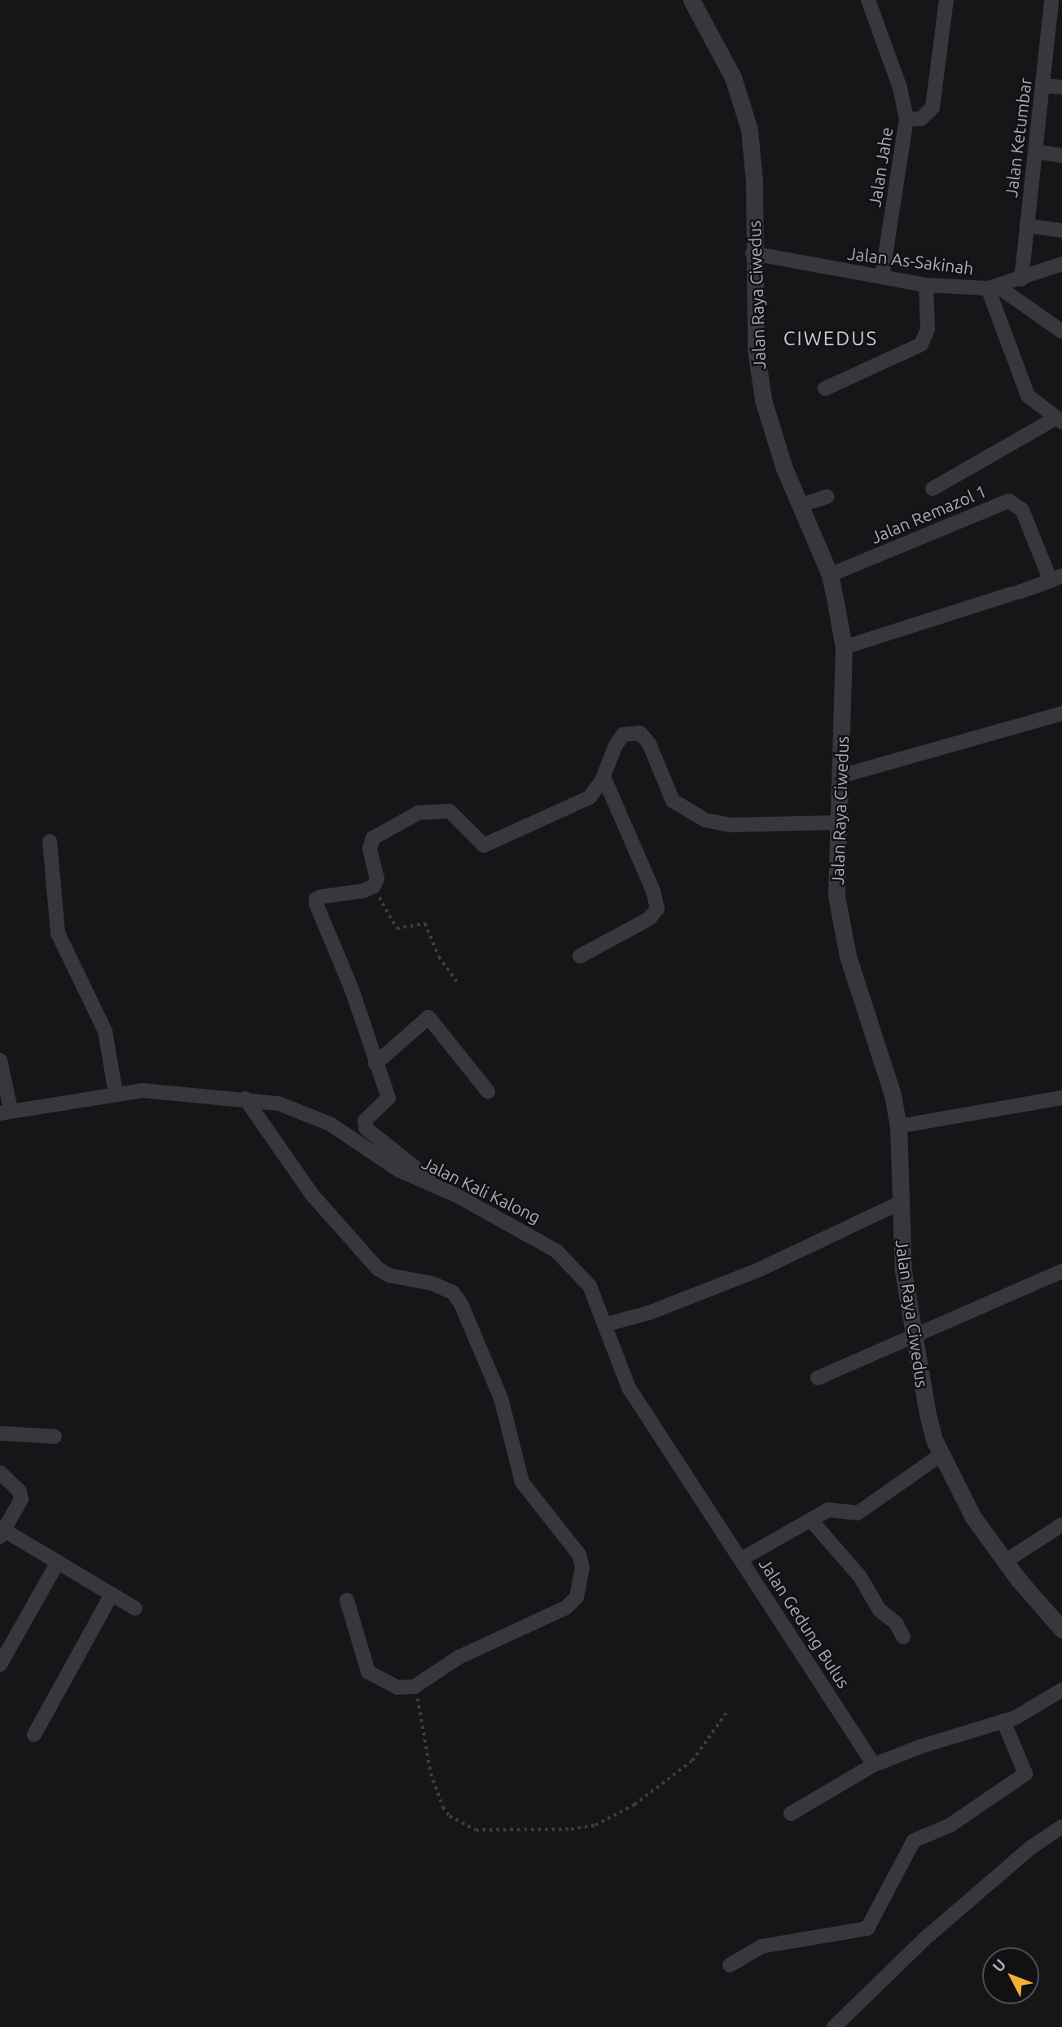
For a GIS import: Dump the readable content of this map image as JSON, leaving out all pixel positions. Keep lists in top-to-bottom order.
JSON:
{
  "streets": {
    "street": [
      "Jalan Ketumbar",
      "Jalan Jahe",
      "Jalan As-Sakinah",
      "Jalan Raya Ciwedus",
      "Jalan Remazol 1",
      "Jalan Kali Kalong",
      "Jalan Gedung Bulus"
    ]
  },
  "crossings": [
    ["Jalan Ketumbar", "Jalan As-Sakinah"],
    ["Jalan Jahe", "Jalan As-Sakinah"],
    ["Jalan As-Sakinah", "Jalan Raya Ciwedus"],
    ["Jalan Raya Ciwedus", "Jalan Remazol 1"],
    ["Jalan Kali Kalong", "Jalan Gedung Bulus"]
  ],
  "districts": ["CIWEDUS"],
  "north": "top left"
}
